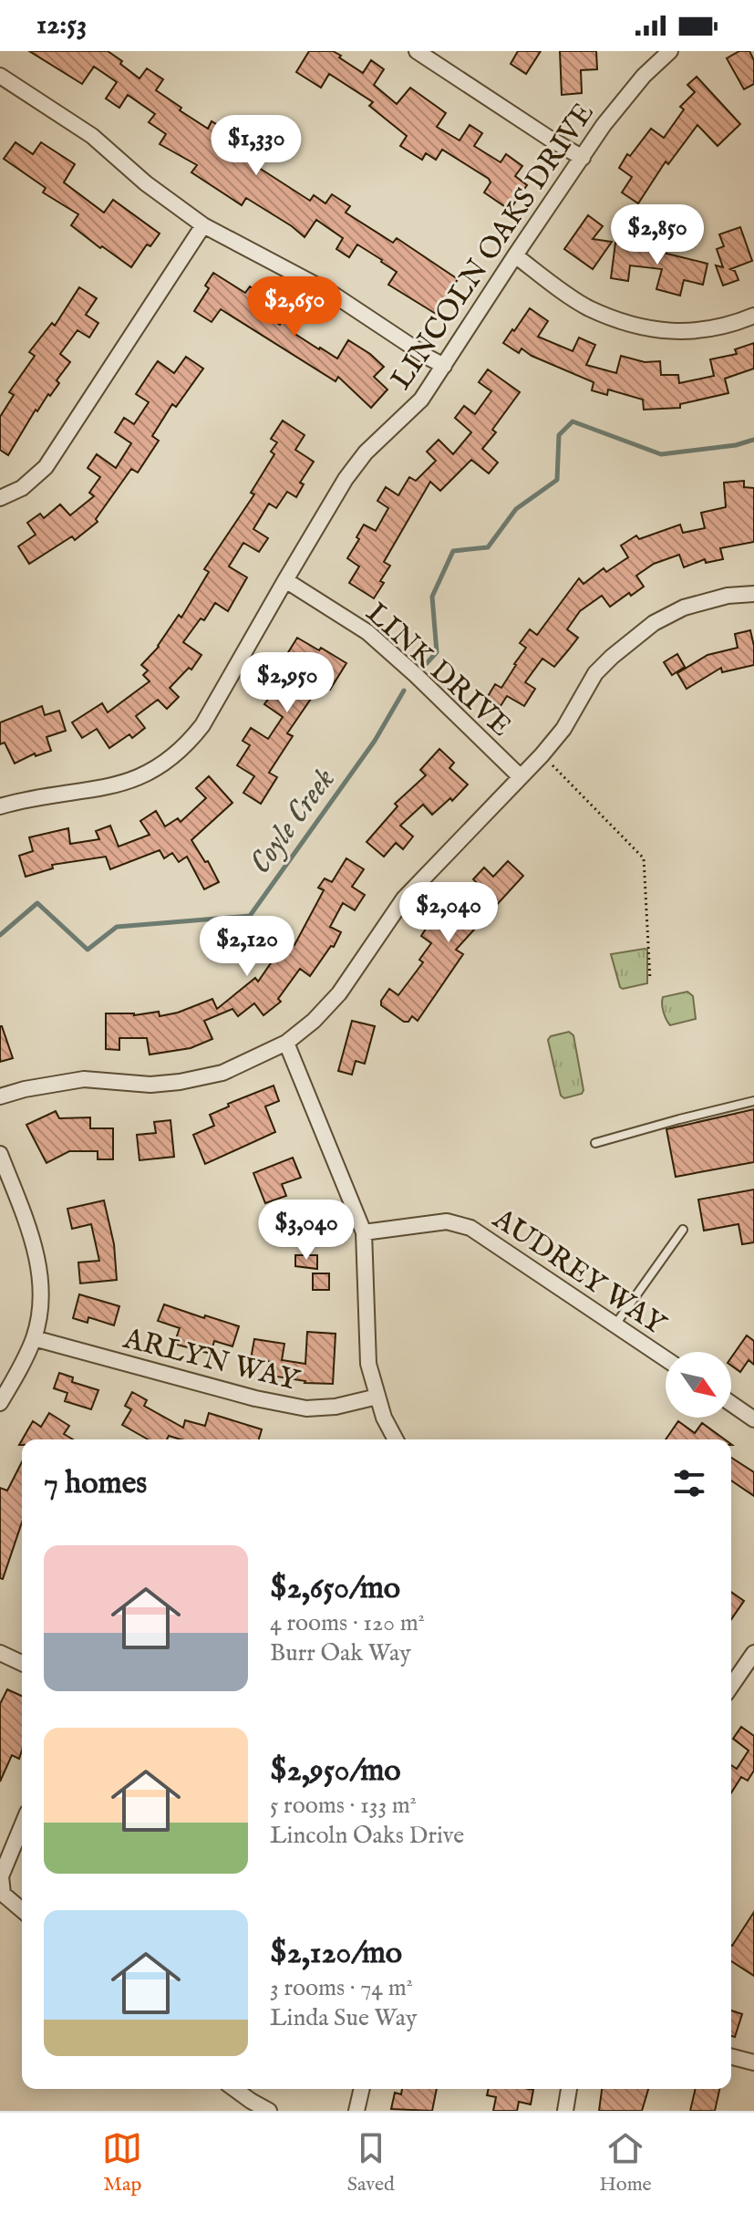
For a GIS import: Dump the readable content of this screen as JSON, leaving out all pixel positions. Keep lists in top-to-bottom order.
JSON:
{
  "streets": {
    "street": [
      "LINCOLN OAKS DRIVE",
      "LINK DRIVE",
      "AUDREY WAY",
      "ARLYN WAY"
    ]
  },
  "crossings": [
    ["LINCOLN OAKS DRIVE", "LINK DRIVE"]
  ],
  "water": ["Coyle Creek"],
  "north": "bottom right",
  "page": {
    "status": "12:53",
    "price": [
      "$1,330",
      "$2,850",
      "$2,650",
      "$2,950",
      "$2,040",
      "$2,120",
      "$3,040"
    ],
    "heading": "7 homes",
    "list": [
      {
        "name": "$2,650/mo",
        "note": "4 rooms · 120 m² · Burr Oak Way"
      },
      {
        "name": "$2,950/mo",
        "note": "5 rooms · 133 m² · Lincoln Oaks Drive"
      },
      {
        "name": "$2,120/mo",
        "note": "3 rooms · 74 m² · Linda Sue Way"
      }
    ],
    "tabs": ["Map", "Saved", "Home"]
  }
}
